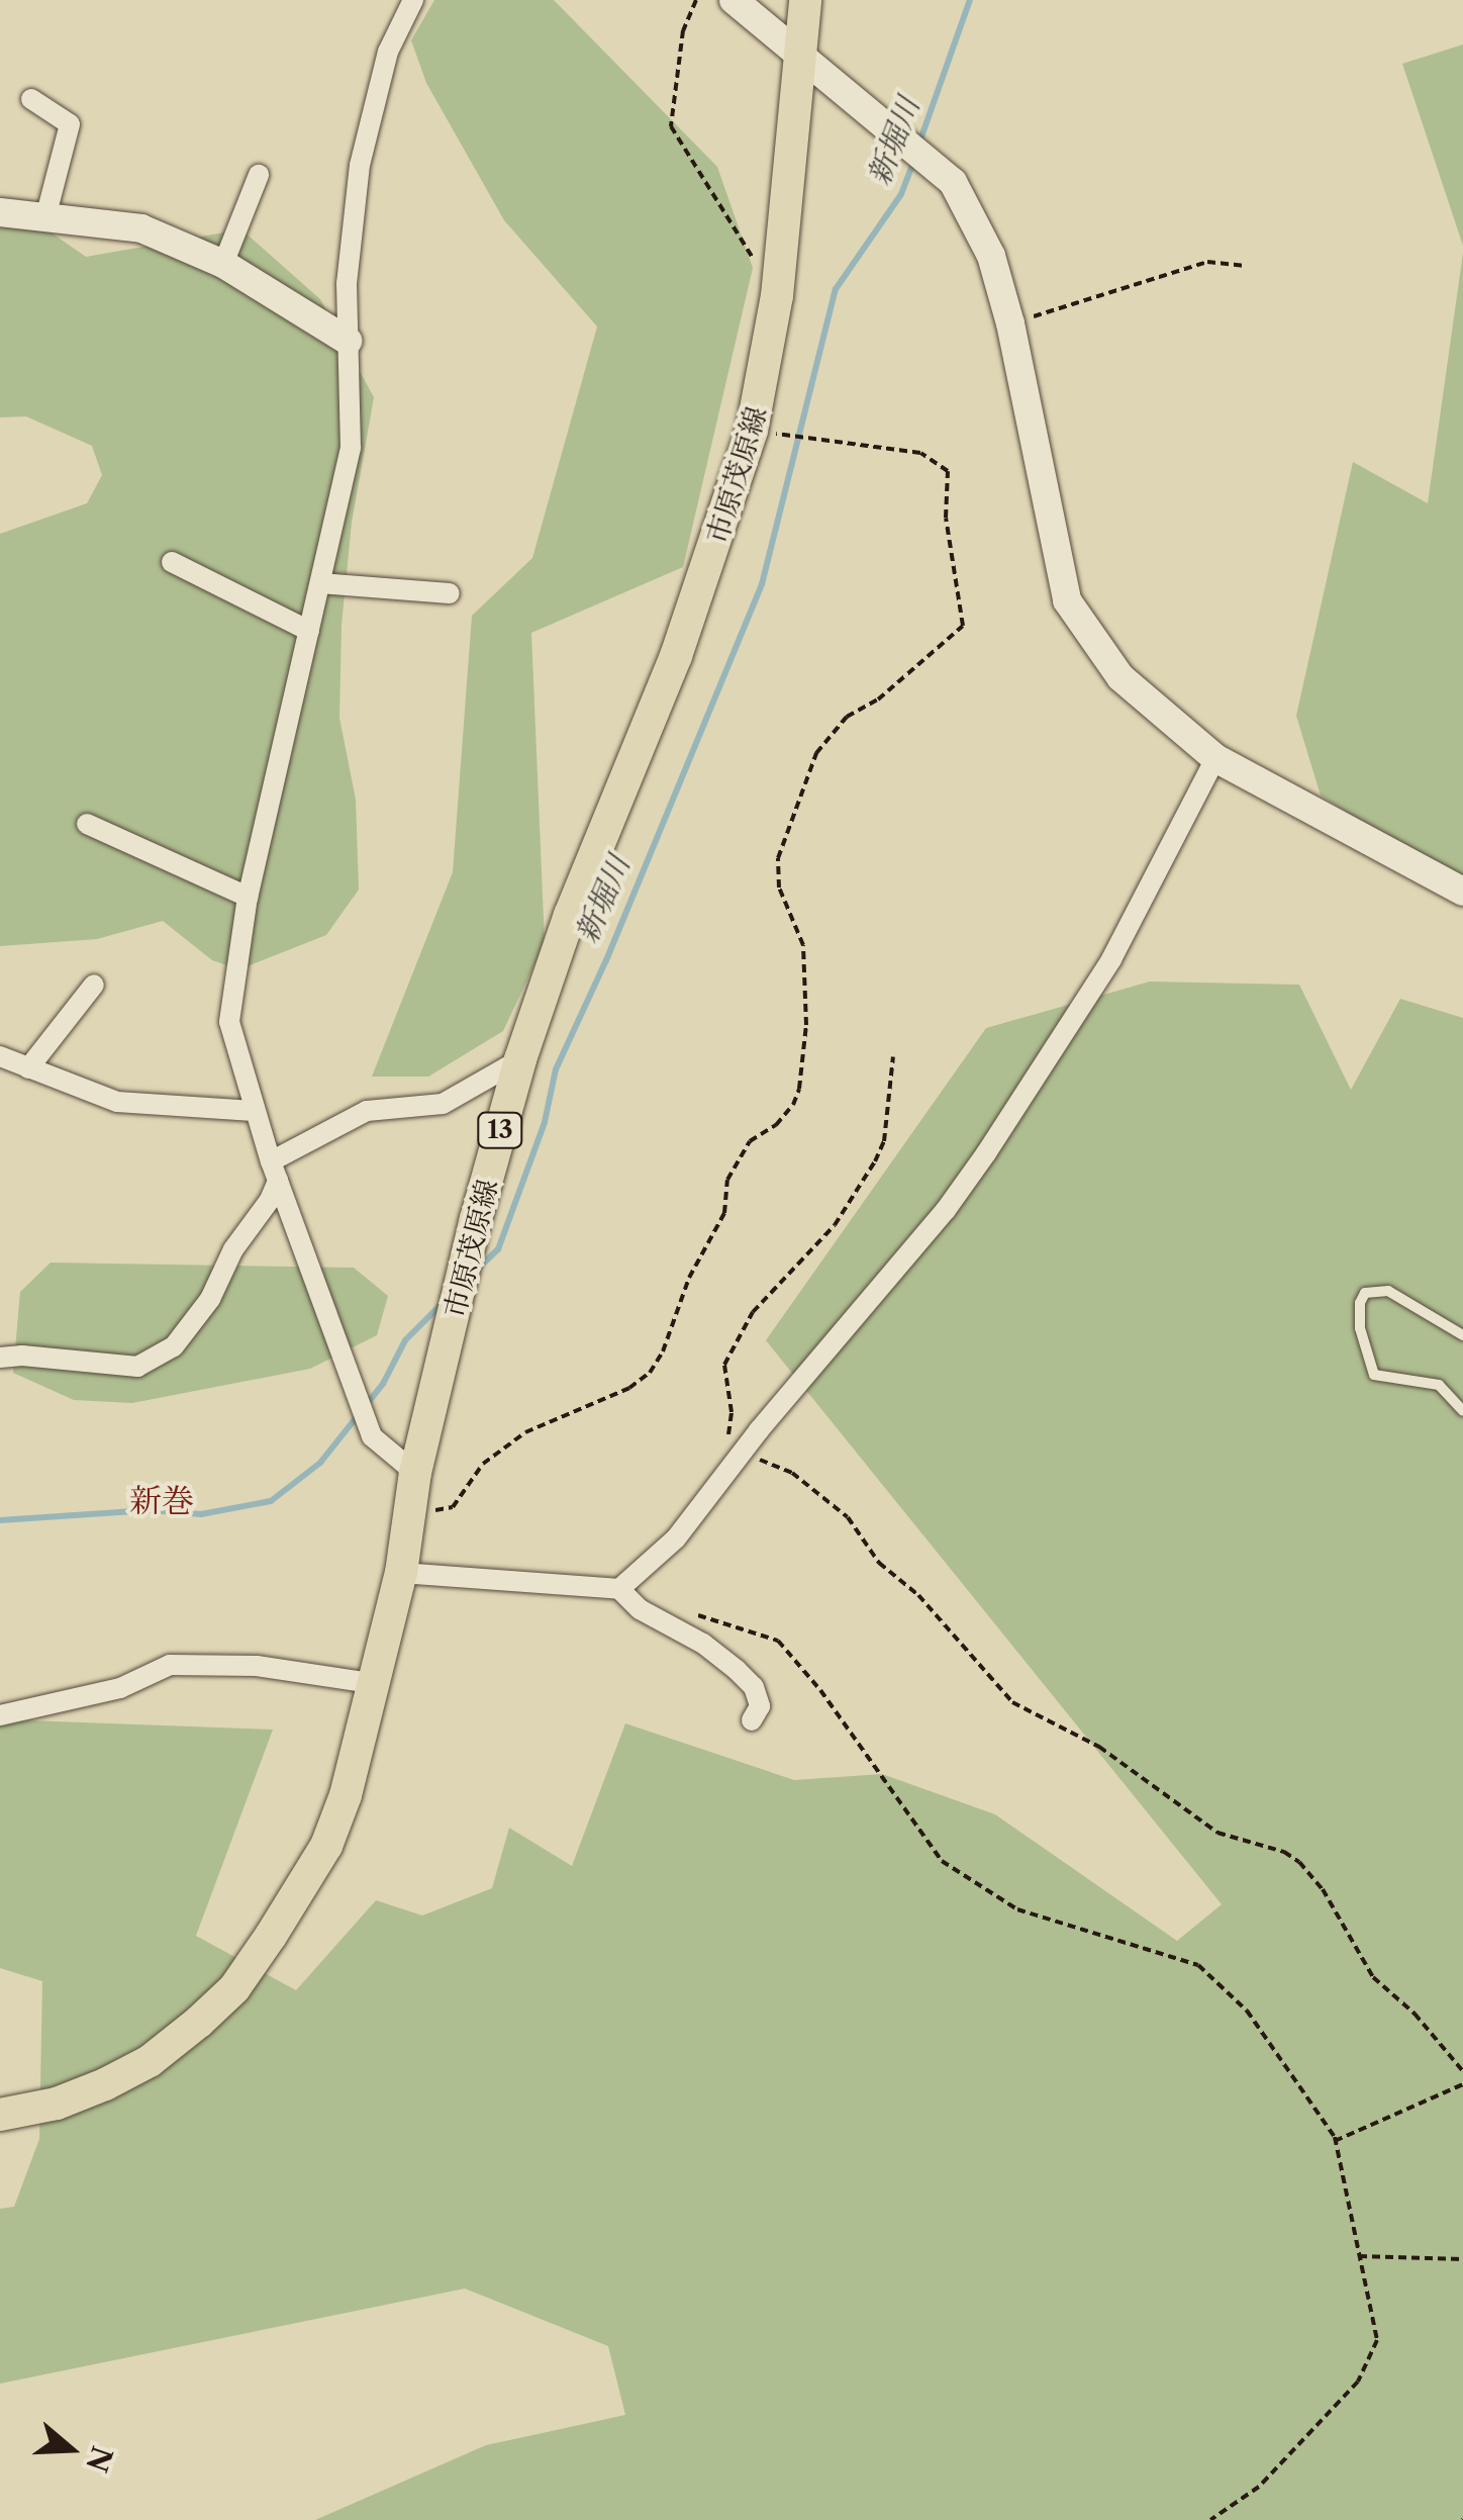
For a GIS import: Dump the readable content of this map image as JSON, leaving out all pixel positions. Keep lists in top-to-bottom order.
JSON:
{
  "streets": {
    "main road": ["市原茂原線", "13"]
  },
  "districts": ["新巻"],
  "water": ["新堀川"],
  "north": "right"
}
